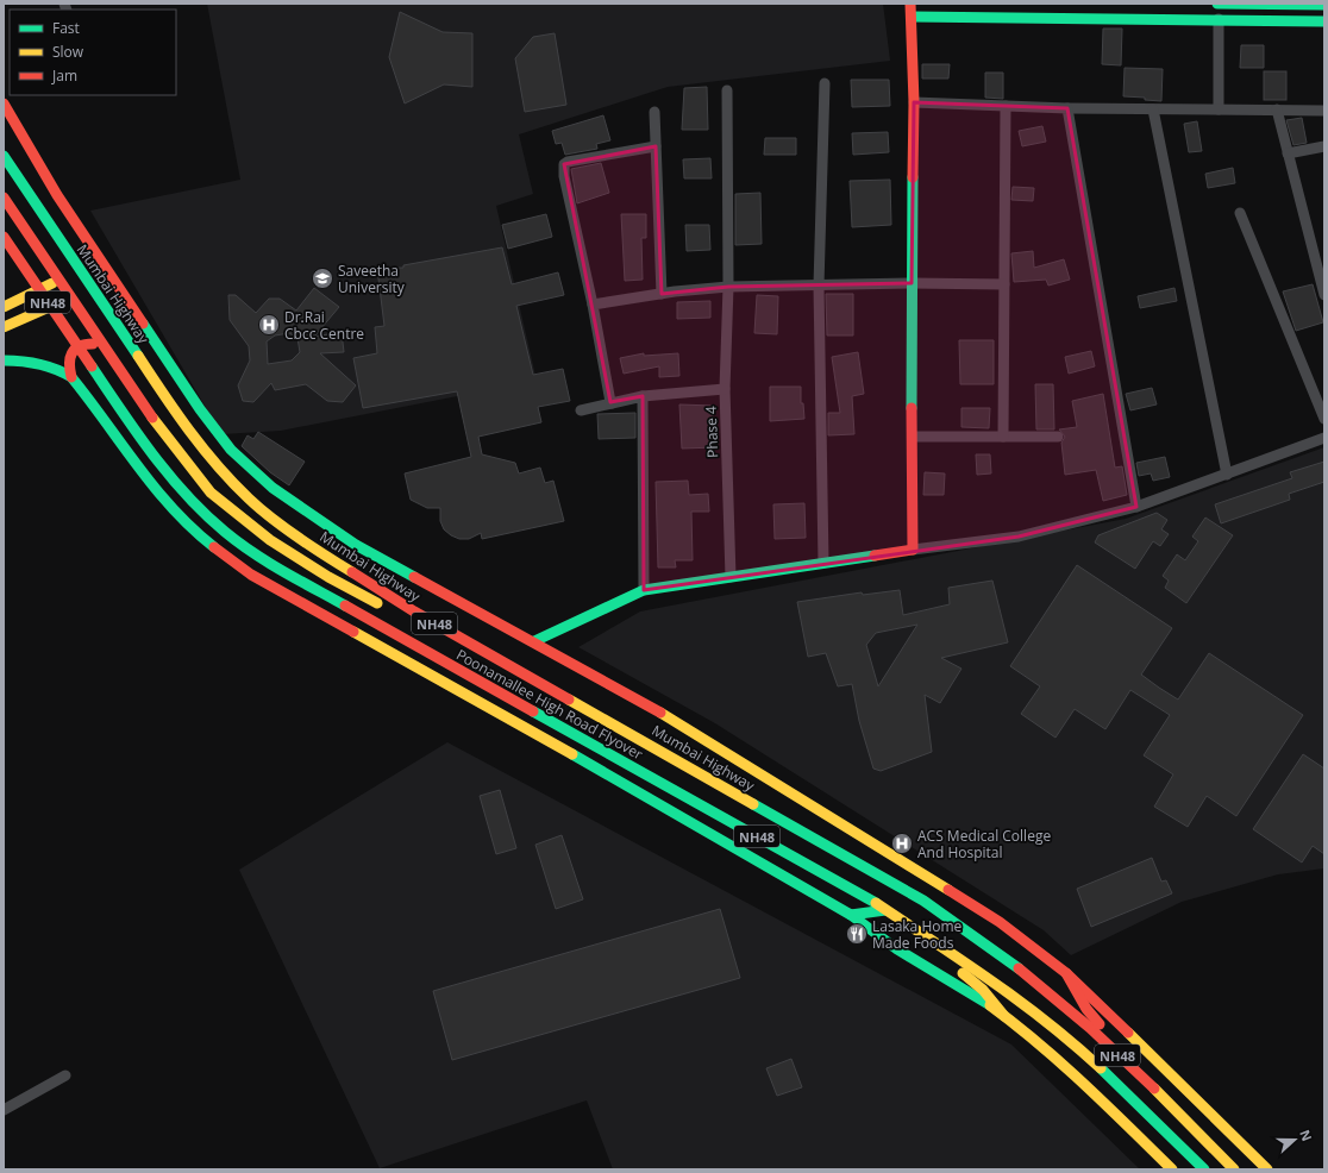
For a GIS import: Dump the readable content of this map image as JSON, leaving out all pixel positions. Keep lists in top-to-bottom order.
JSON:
{
  "streets": {
    "main road": ["Mumbai Highway", "NH48", "Poonamallee High Road Flyover"],
    "street": ["Phase 4"]
  },
  "crossings": [
    ["Mumbai Highway", "NH48"],
    ["NH48", "Poonamallee High Road Flyover"]
  ],
  "places": {
    "school or university": ["Saveetha University"],
    "hospital": ["Dr.Rai Cbcc Centre", "ACS Medical College And Hospital"],
    "restaurant": ["Lasaka Home Made Foods"]
  },
  "legend": ["Fast", "Slow", "Jam"],
  "north": "right"
}
